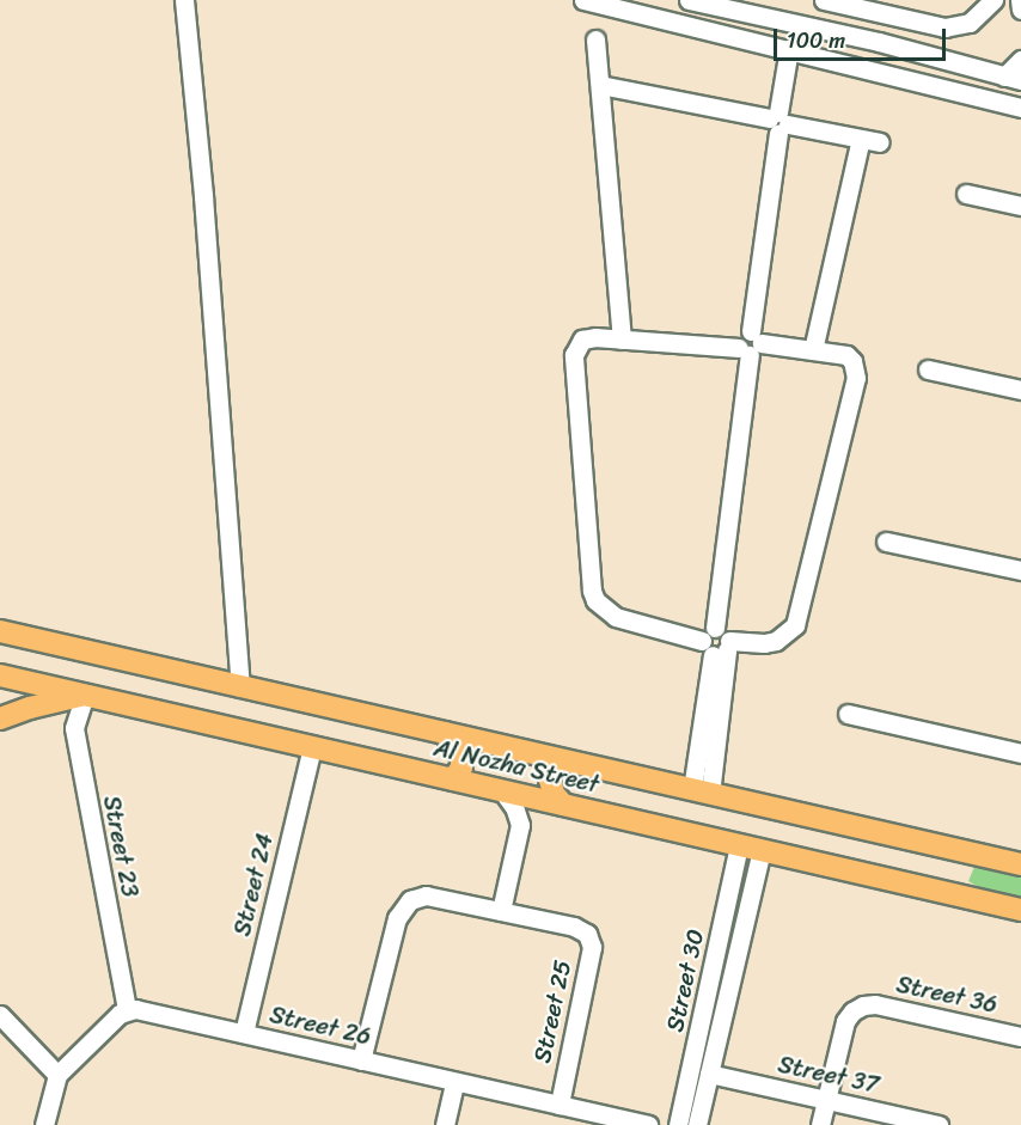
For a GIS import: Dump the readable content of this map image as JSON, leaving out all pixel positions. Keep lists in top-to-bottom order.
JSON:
{
  "streets": {
    "main road": ["Al Nozha Street"],
    "street": [
      "Street 23",
      "Street 24",
      "Street 30",
      "Street 36",
      "Street 25",
      "Street 26",
      "Street 37"
    ]
  },
  "crossings": [
    ["Al Nozha Street", "Street 23"],
    ["Al Nozha Street", "Street 24"],
    ["Al Nozha Street", "Street 30"],
    ["Street 23", "Street 26"],
    ["Street 24", "Street 26"],
    ["Street 30", "Street 37"],
    ["Street 36", "Street 37"],
    ["Street 25", "Street 26"]
  ],
  "scale_bar": "100 m"
}
